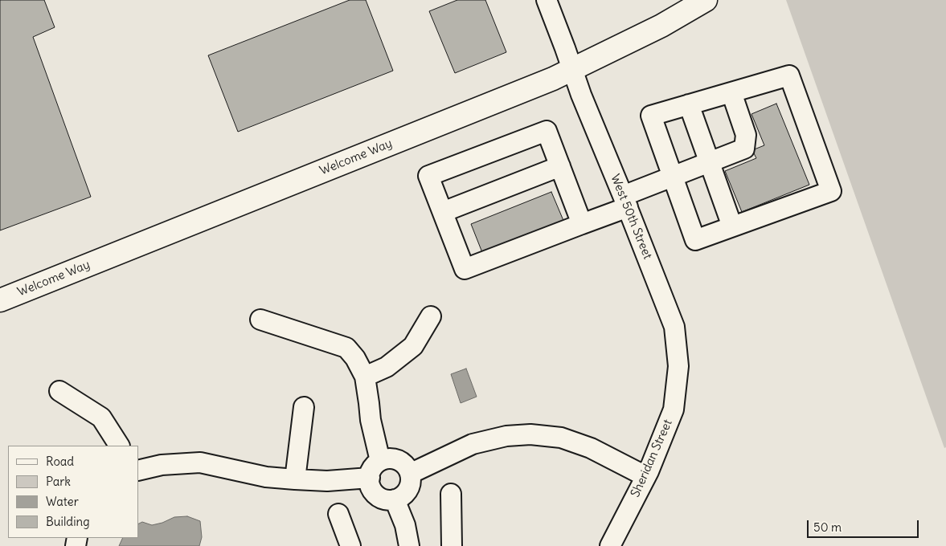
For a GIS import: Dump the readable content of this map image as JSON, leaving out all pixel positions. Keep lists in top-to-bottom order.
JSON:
{
  "streets": {
    "highway": ["Welcome Way"],
    "street": ["West 50th Street", "Sheridan Street"]
  },
  "crossings": [
    ["Welcome Way", "West 50th Street"],
    ["West 50th Street", "Sheridan Street"]
  ],
  "legend": [
    "Road",
    "Park",
    "Water",
    "Building"
  ],
  "scale_bar": "50 m"
}
